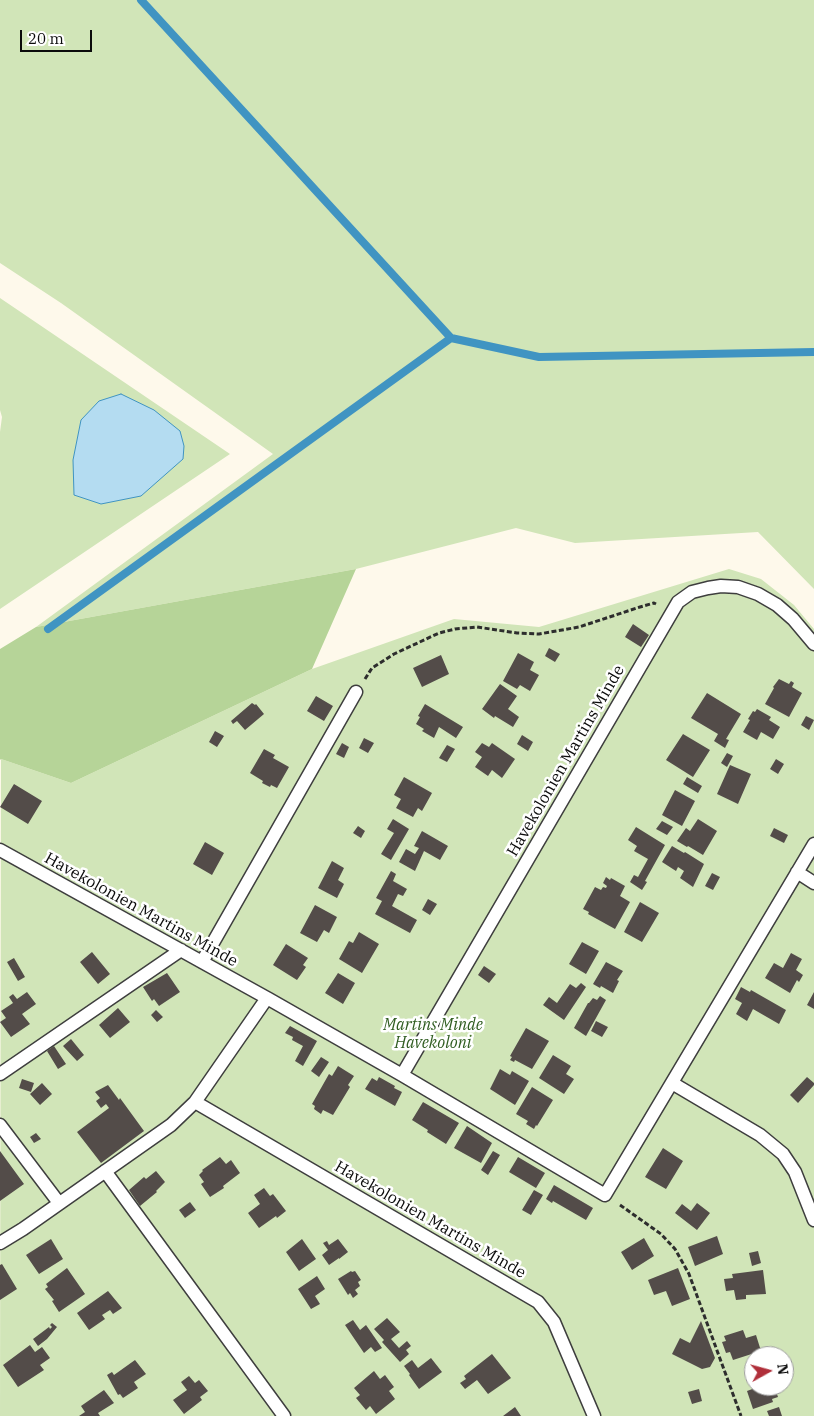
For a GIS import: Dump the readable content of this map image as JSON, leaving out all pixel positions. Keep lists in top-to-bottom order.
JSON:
{
  "streets": {
    "lane": ["Havekolonien Martins Minde"]
  },
  "parks": ["Martins Minde Havekoloni"],
  "scale_bar": "20 m",
  "north": "right"
}
